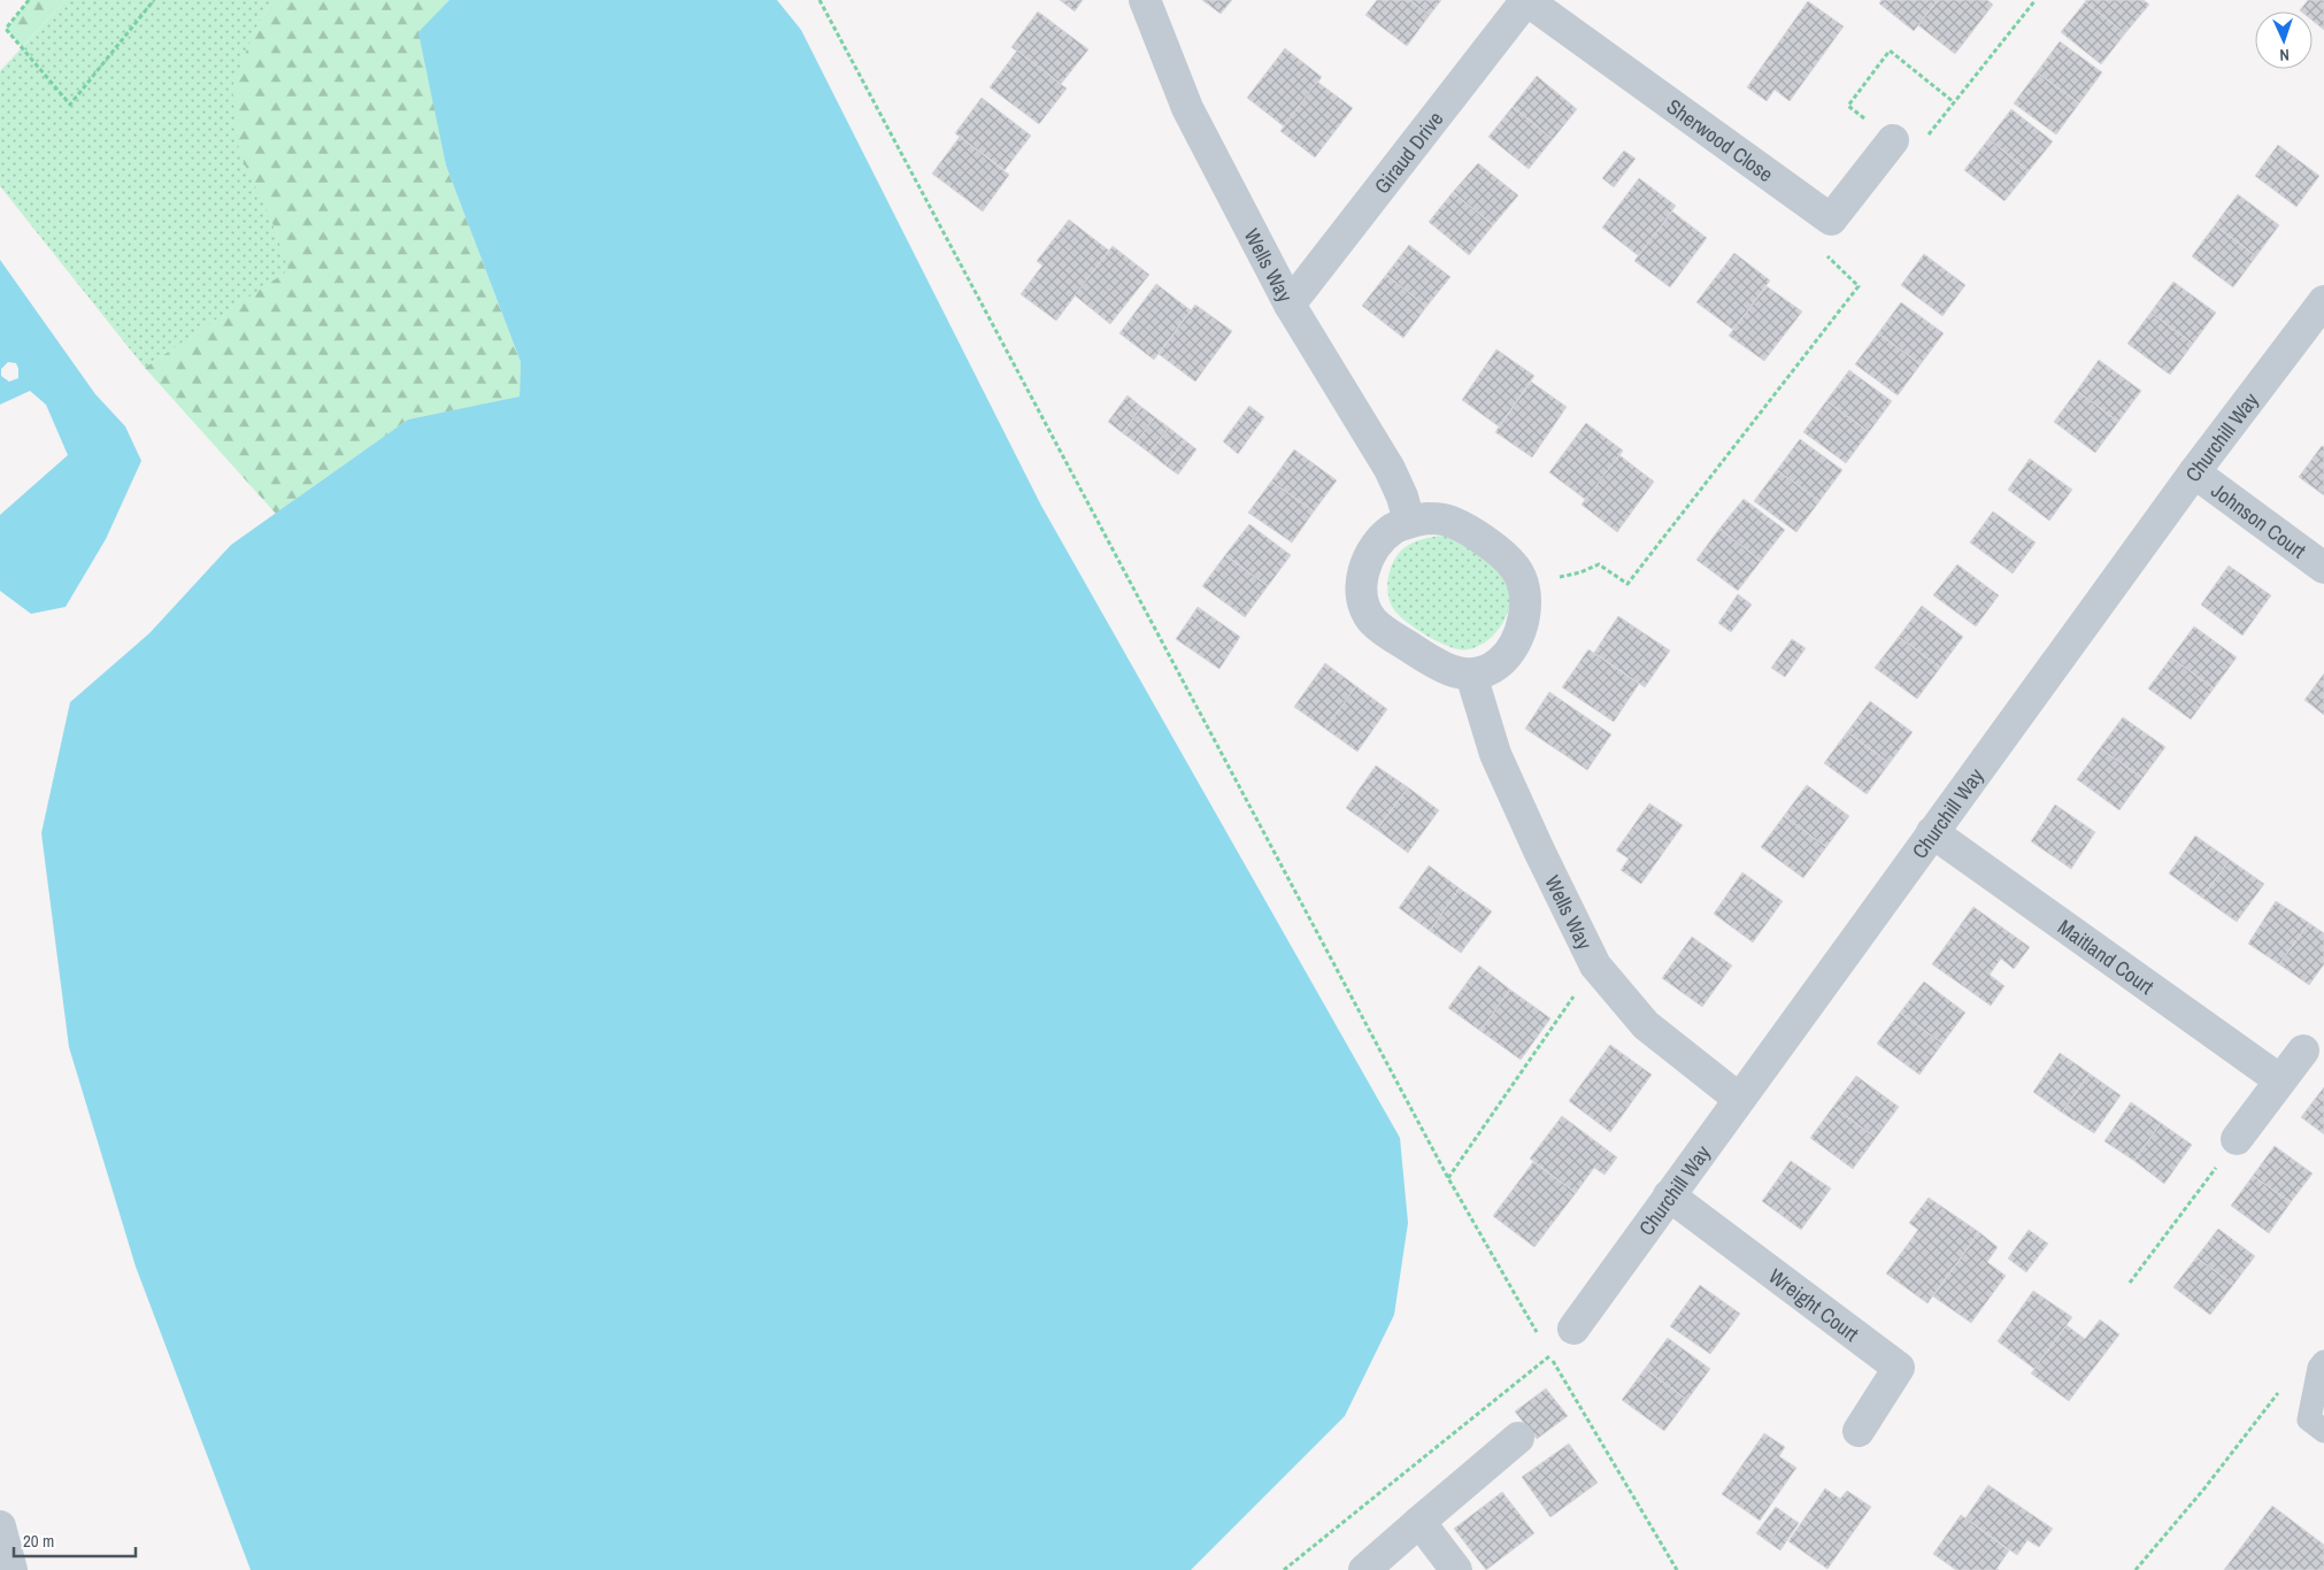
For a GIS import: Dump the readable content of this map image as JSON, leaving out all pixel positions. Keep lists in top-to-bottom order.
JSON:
{
  "streets": {
    "street": [
      "Sherwood Close",
      "Giraud Drive",
      "Wells Way",
      "Churchill Way",
      "Johnson Court",
      "Maitland Court",
      "Wreight Court"
    ]
  },
  "crossings": [
    ["Sherwood Close", "Giraud Drive"],
    ["Giraud Drive", "Wells Way"],
    ["Wells Way", "Churchill Way"],
    ["Churchill Way", "Johnson Court"],
    ["Churchill Way", "Maitland Court"],
    ["Churchill Way", "Wreight Court"]
  ],
  "scale_bar": "20 m",
  "north": "bottom"
}
